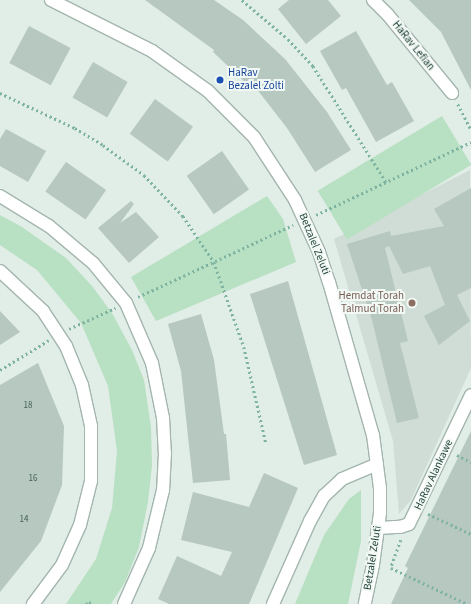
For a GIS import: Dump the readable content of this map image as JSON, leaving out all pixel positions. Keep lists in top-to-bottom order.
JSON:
{
  "streets": {
    "street": ["HaRav Lefian", "Betzalel Zeluti", "HaRav Alankawe"]
  },
  "places": ["HaRav Bezalel Zolti", "Hemdat Torah Talmud Torah"],
  "house_numbers": ["18", "16", "14"]
}
